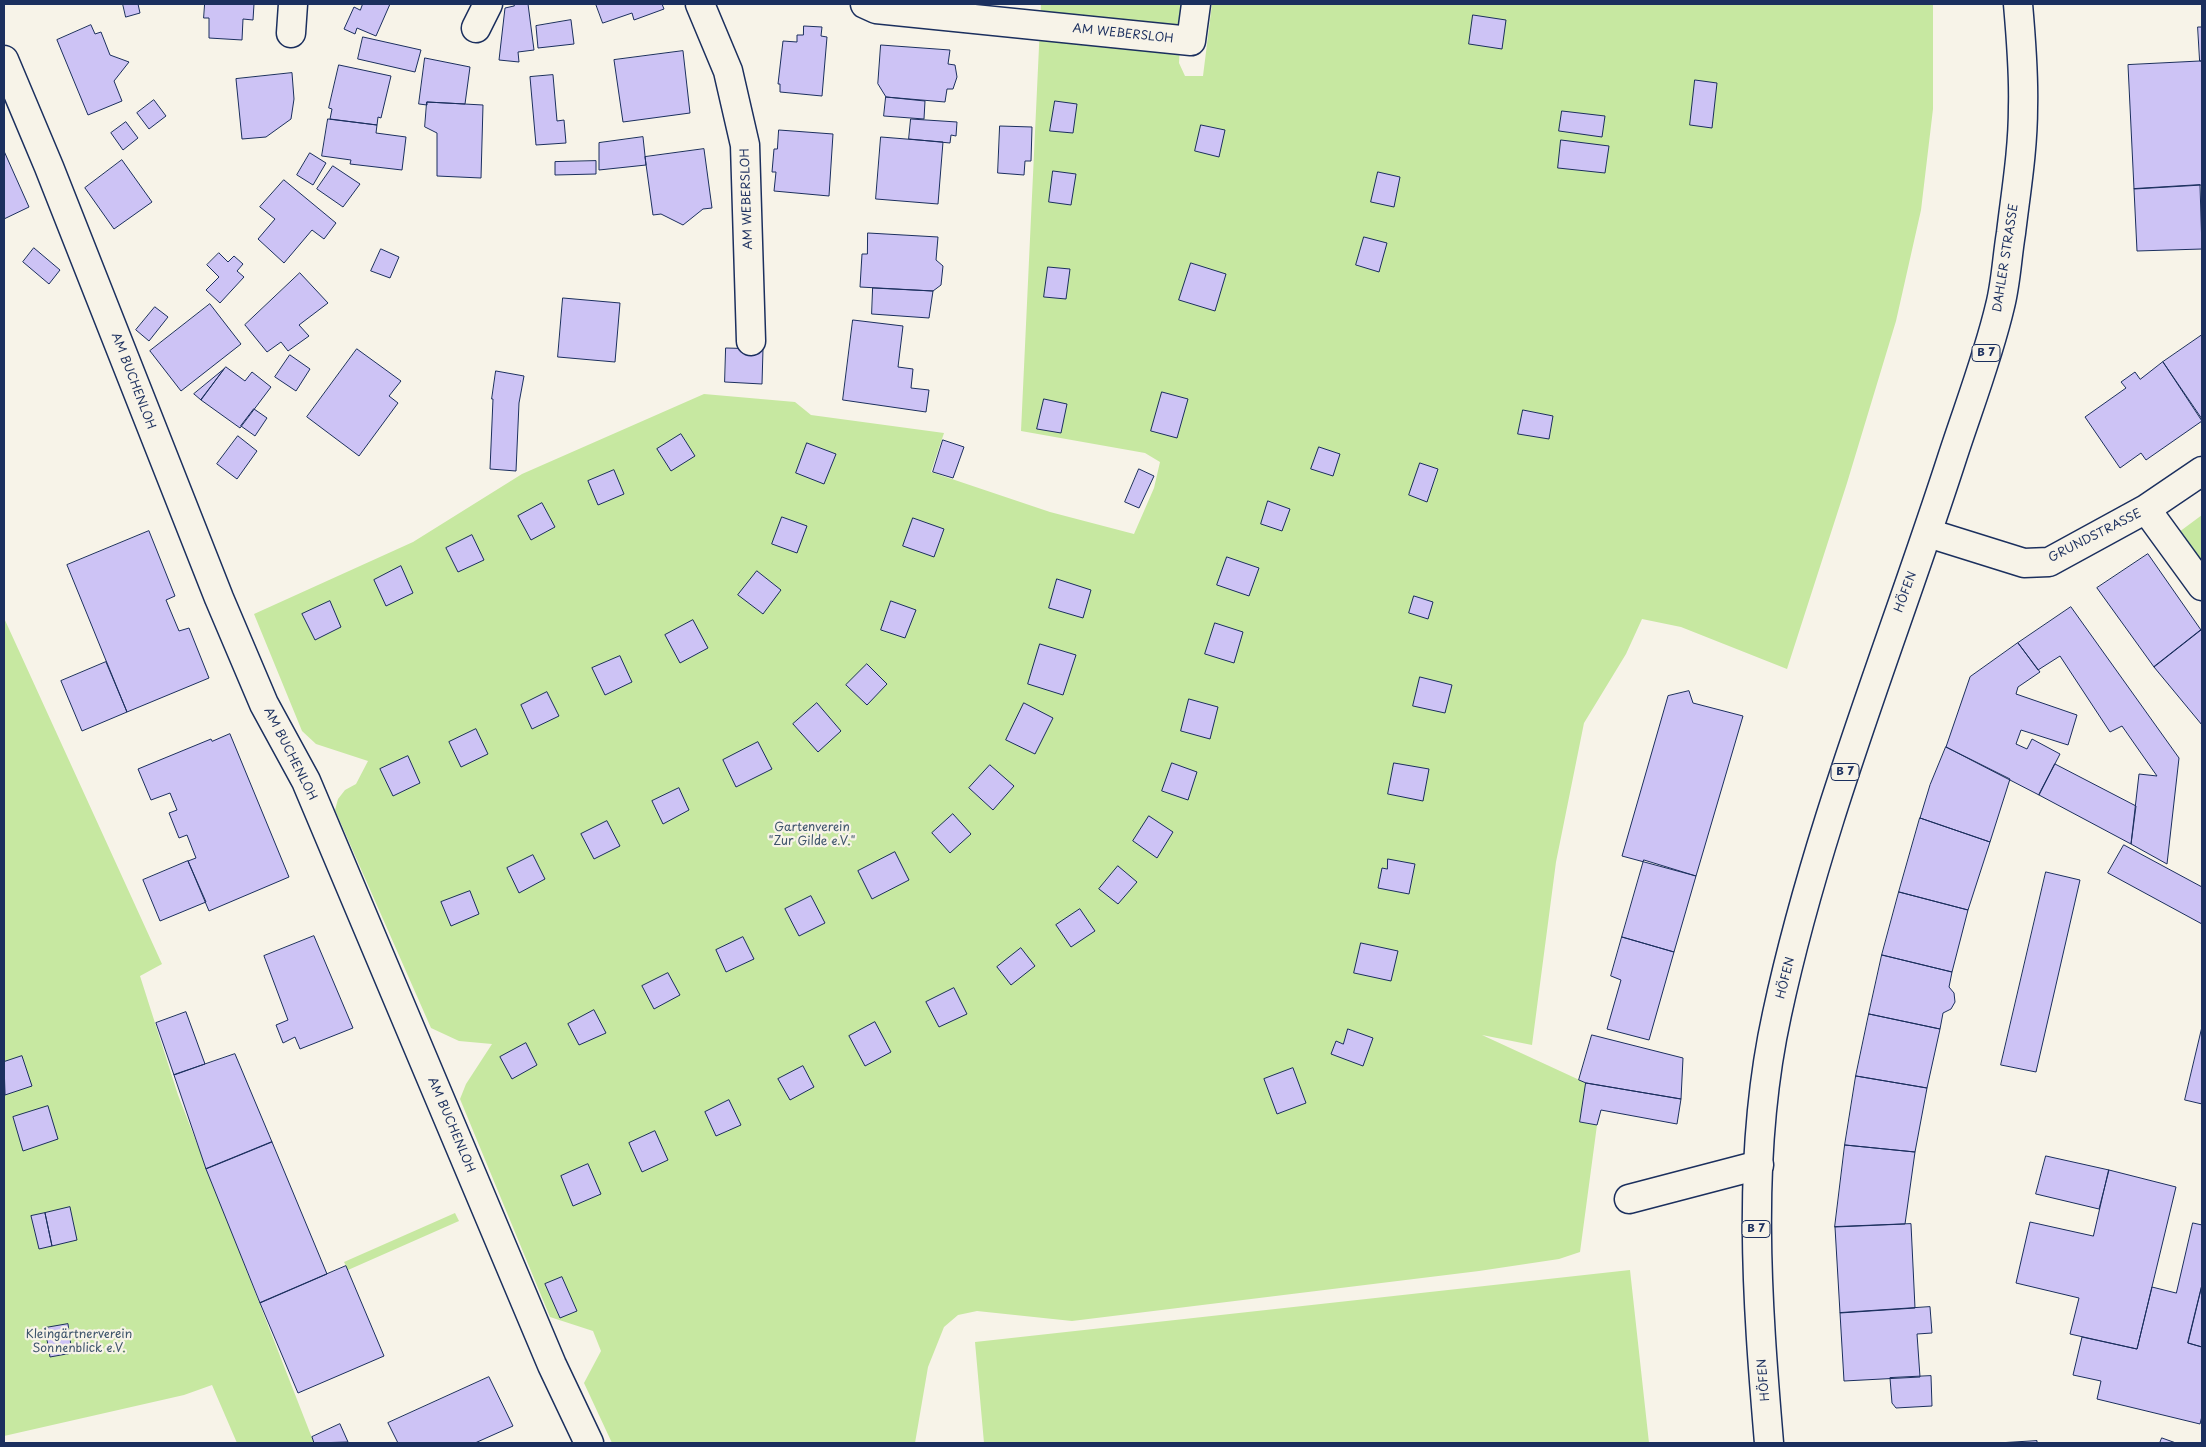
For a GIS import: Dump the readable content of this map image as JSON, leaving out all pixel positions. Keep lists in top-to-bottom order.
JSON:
{
  "streets": {
    "street": [
      "AM WEBERSLOH",
      "DAHLER STRASSE",
      "B 7",
      "AM BUCHENLOH",
      "GRUNDSTRASSE",
      "HÖFEN"
    ]
  },
  "crossings": [
    ["DAHLER STRASSE", "GRUNDSTRASSE"],
    ["DAHLER STRASSE", "HÖFEN"],
    ["GRUNDSTRASSE", "HÖFEN"]
  ],
  "parks": ["Gartenverein \"Zur Gilde e.V.\"", "Kleingärtnerverein Sonnenblick e.V."]
}
